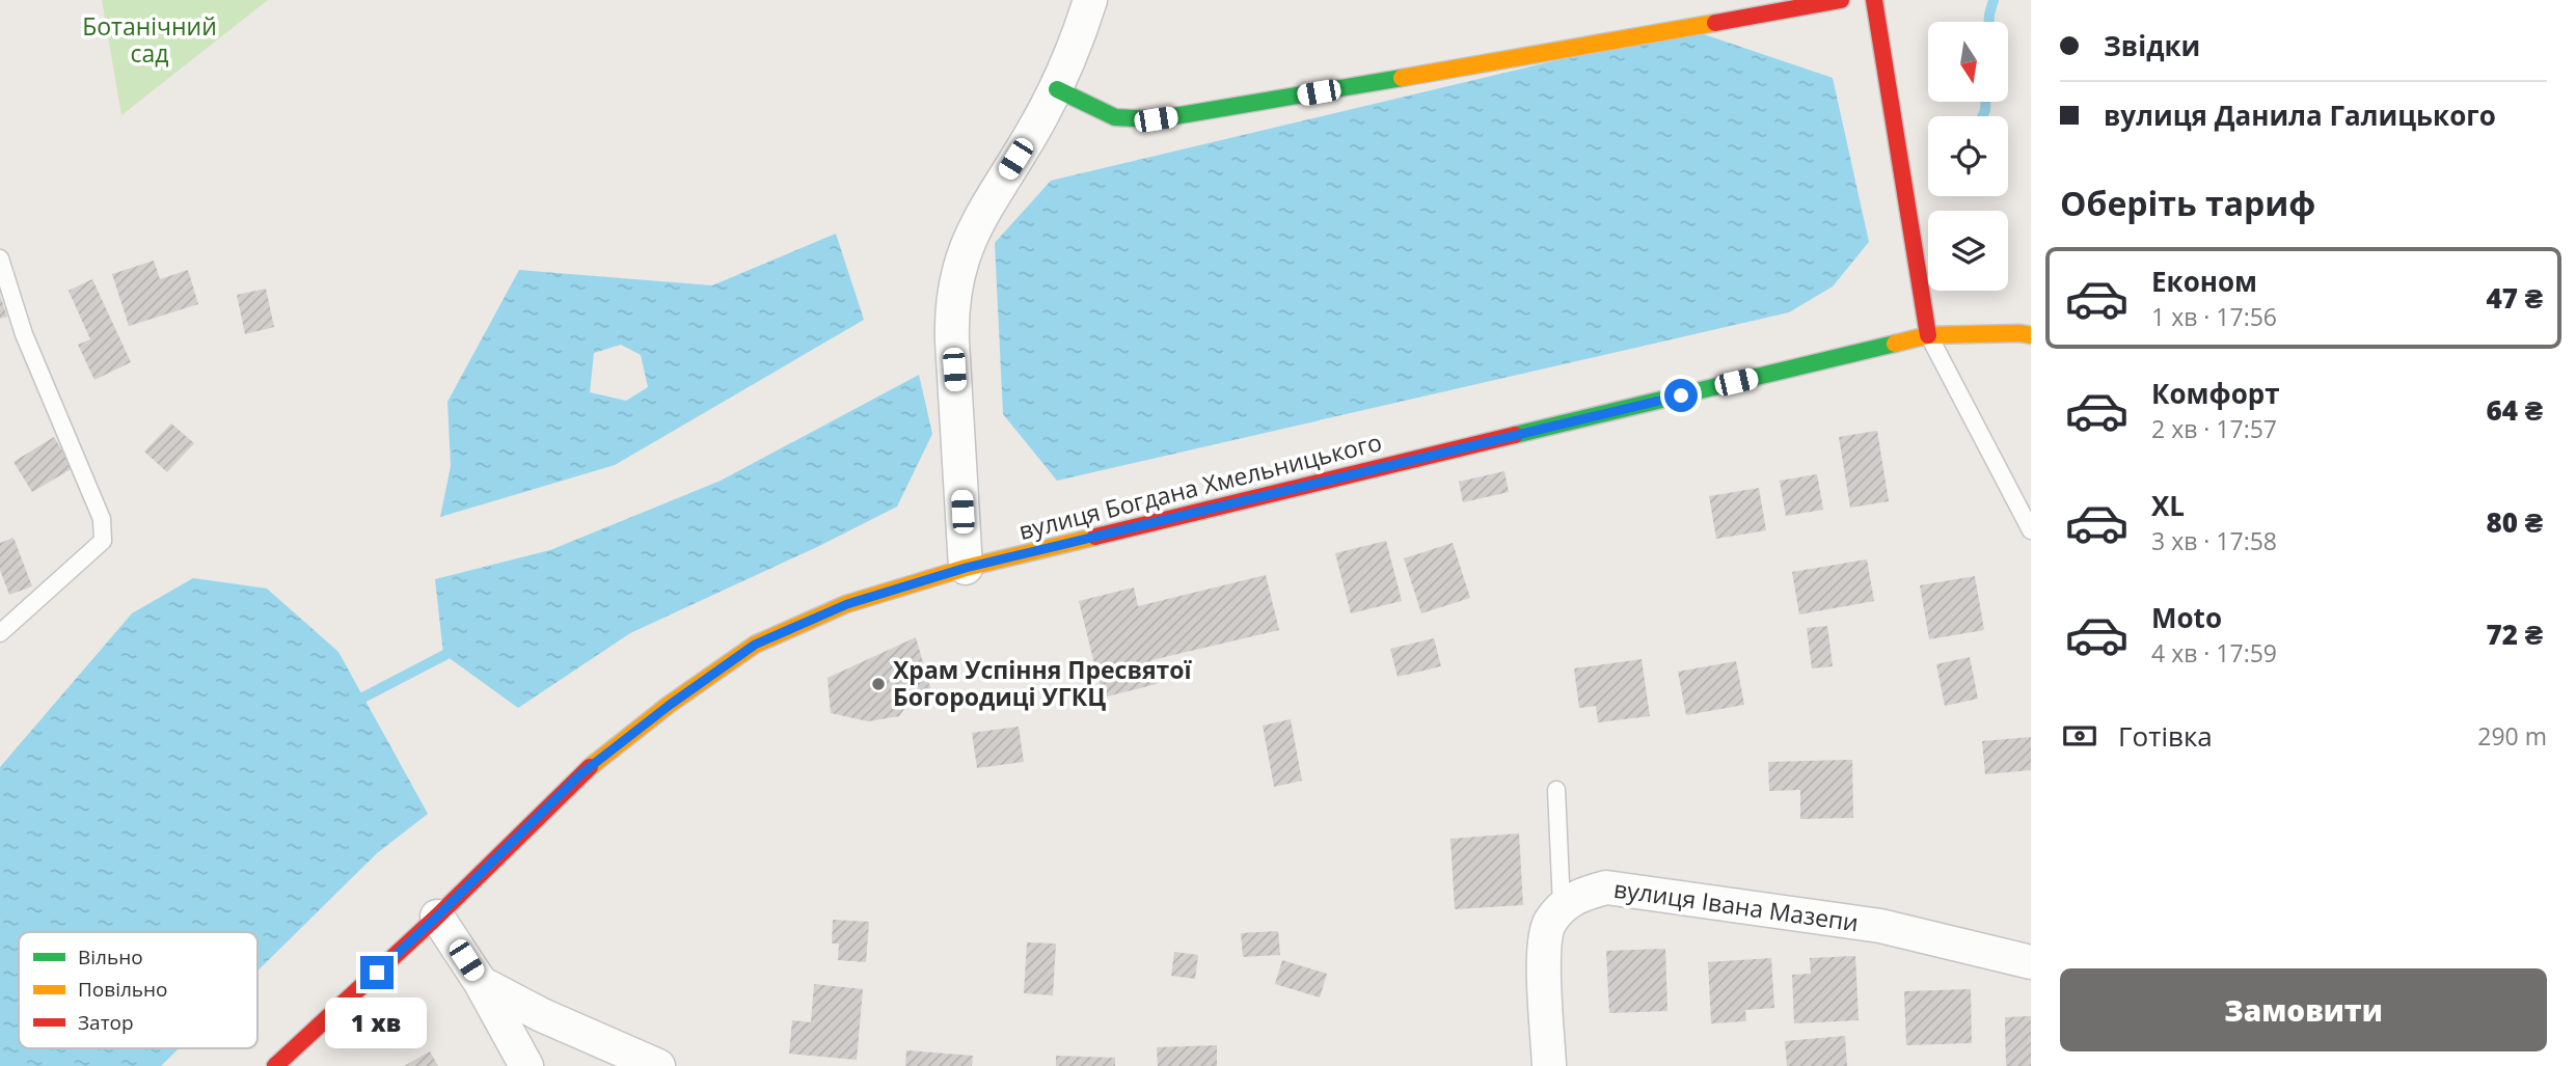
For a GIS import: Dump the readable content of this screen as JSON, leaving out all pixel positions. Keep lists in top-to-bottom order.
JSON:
{
  "streets": {
    "street": ["вулиця Богдана Хмельницького", "вулиця Івана Мазепи"]
  },
  "parks": ["Ботанічний сад"],
  "places": ["Храм Успіння Пресвятої Богородиці УГКЦ"],
  "legend": ["Вільно", "Повільно", "Затор"],
  "north": "bottom",
  "page": {
    "banner": ["Звідки", "вулиця Данила Галицького"],
    "heading": "Оберіть тариф",
    "list": [
      {
        "name": "Економ",
        "note": "1 хв · 17:56",
        "value": "47 ₴"
      },
      {
        "name": "Комфорт",
        "note": "2 хв · 17:57",
        "value": "64 ₴"
      },
      {
        "name": "XL",
        "note": "3 хв · 17:58",
        "value": "80 ₴"
      },
      {
        "name": "Moto",
        "note": "4 хв · 17:59",
        "value": "72 ₴"
      }
    ],
    "pay": ["Готівка", "290 m"],
    "buttons": "Замовити",
    "bubble": "1 хв"
  }
}
